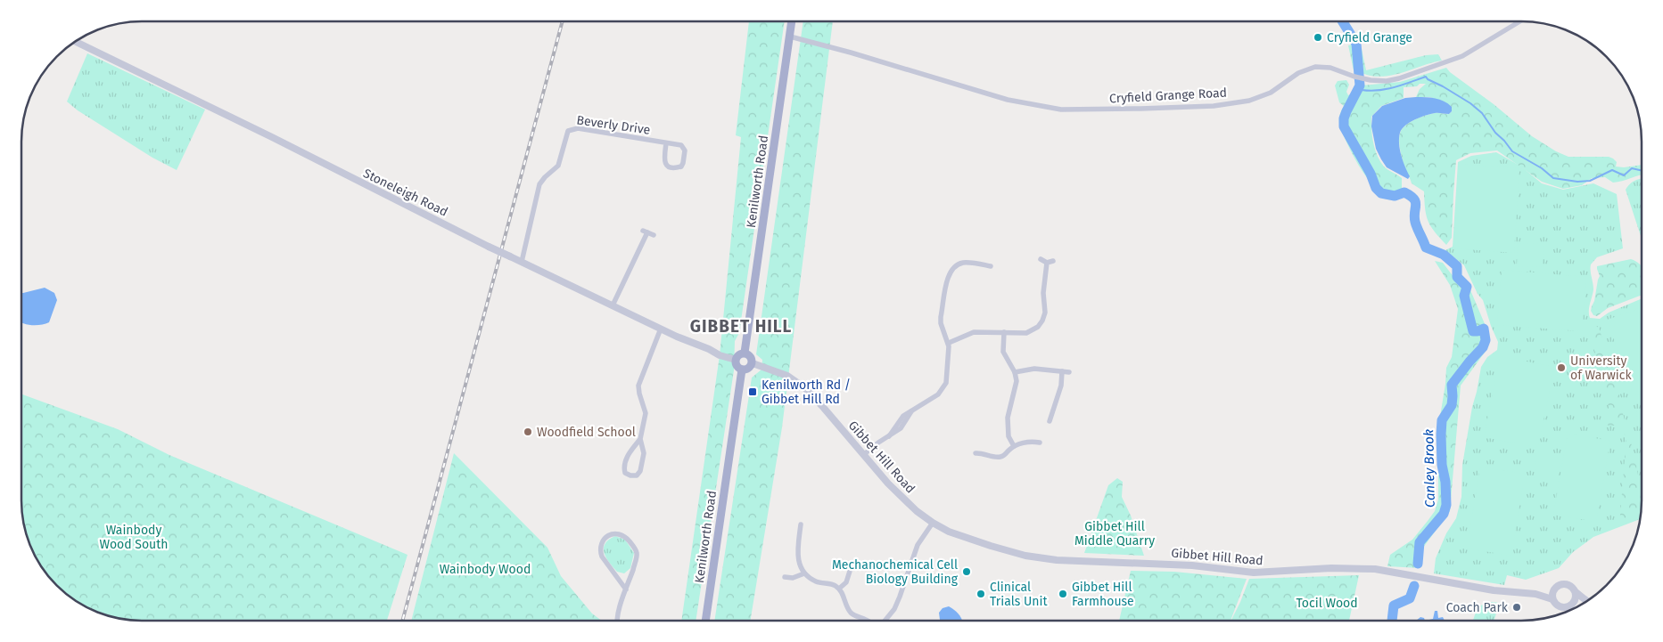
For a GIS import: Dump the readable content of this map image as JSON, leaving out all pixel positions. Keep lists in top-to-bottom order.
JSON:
{
  "streets": {
    "main road": ["Kenilworth Road"],
    "street": [
      "Cryfield Grange Road",
      "Beverly Drive",
      "Stoneleigh Road",
      "Gibbet Hill Road"
    ]
  },
  "crossings": [
    ["Cryfield Grange Road", "Kenilworth Road"],
    ["Beverly Drive", "Stoneleigh Road"],
    ["Kenilworth Road", "Stoneleigh Road"],
    ["Kenilworth Road", "Gibbet Hill Road"],
    ["Stoneleigh Road", "Gibbet Hill Road"]
  ],
  "districts": ["GIBBET HILL"],
  "water": ["Canley Brook"],
  "parks": [
    "Gibbet Hill Middle Quarry",
    "Wainbody Wood South",
    "Wainbody Wood",
    "Tocil Wood"
  ],
  "places": {
    "other": [
      "Cryfield Grange",
      "University of Warwick",
      "Woodfield School",
      "Mechanochemical Cell Biology Building",
      "Clinical Trials Unit",
      "Gibbet Hill Farmhouse",
      "Coach Park"
    ],
    "transit": ["Kenilworth Rd / Gibbet Hill Rd"]
  }
}
